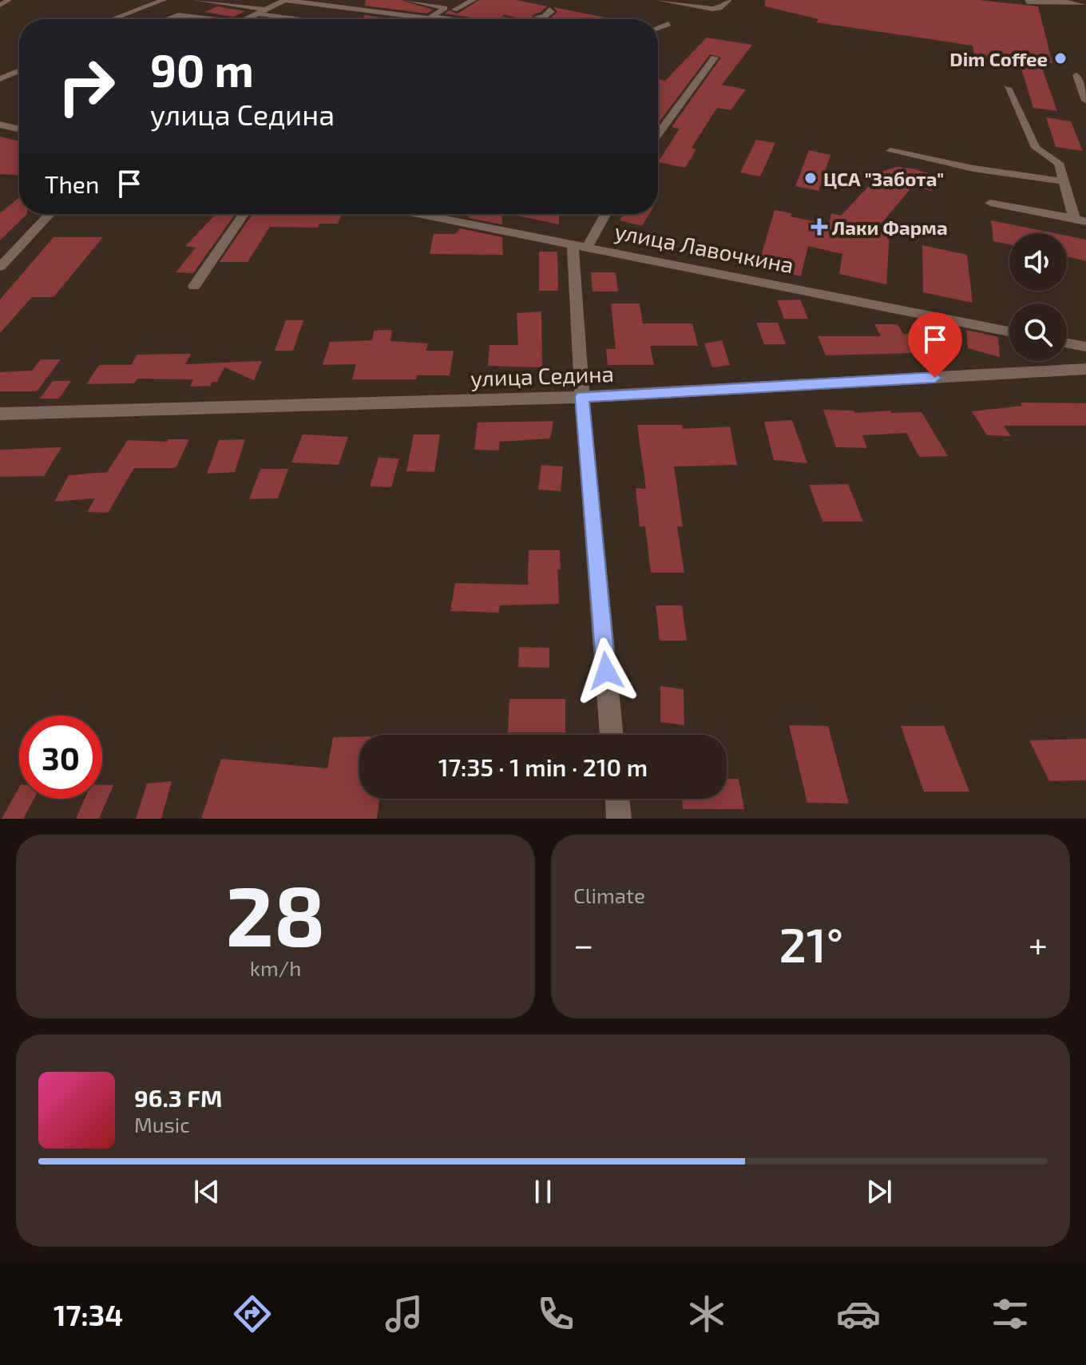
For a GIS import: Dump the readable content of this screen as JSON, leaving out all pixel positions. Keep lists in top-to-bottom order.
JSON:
{
  "streets": {
    "street": ["улица Лавочкина", "улица Седина"]
  },
  "places": {
    "other": ["Dim Coffee", "ЦСА \"Забота\""],
    "health": ["Лаки Фарма"]
  },
  "page": {
    "turn": ["90 m", "улица Седина"],
    "then": "Then",
    "limit": "30",
    "trip": "17:35 · 1 min · 210 m",
    "tile": [
      ["28", "km/h"],
      "Climate"
    ],
    "heat": ["−", "21°", "+"],
    "song": ["96.3 FM", "Music"],
    "tabs": "17:34"
  }
}
